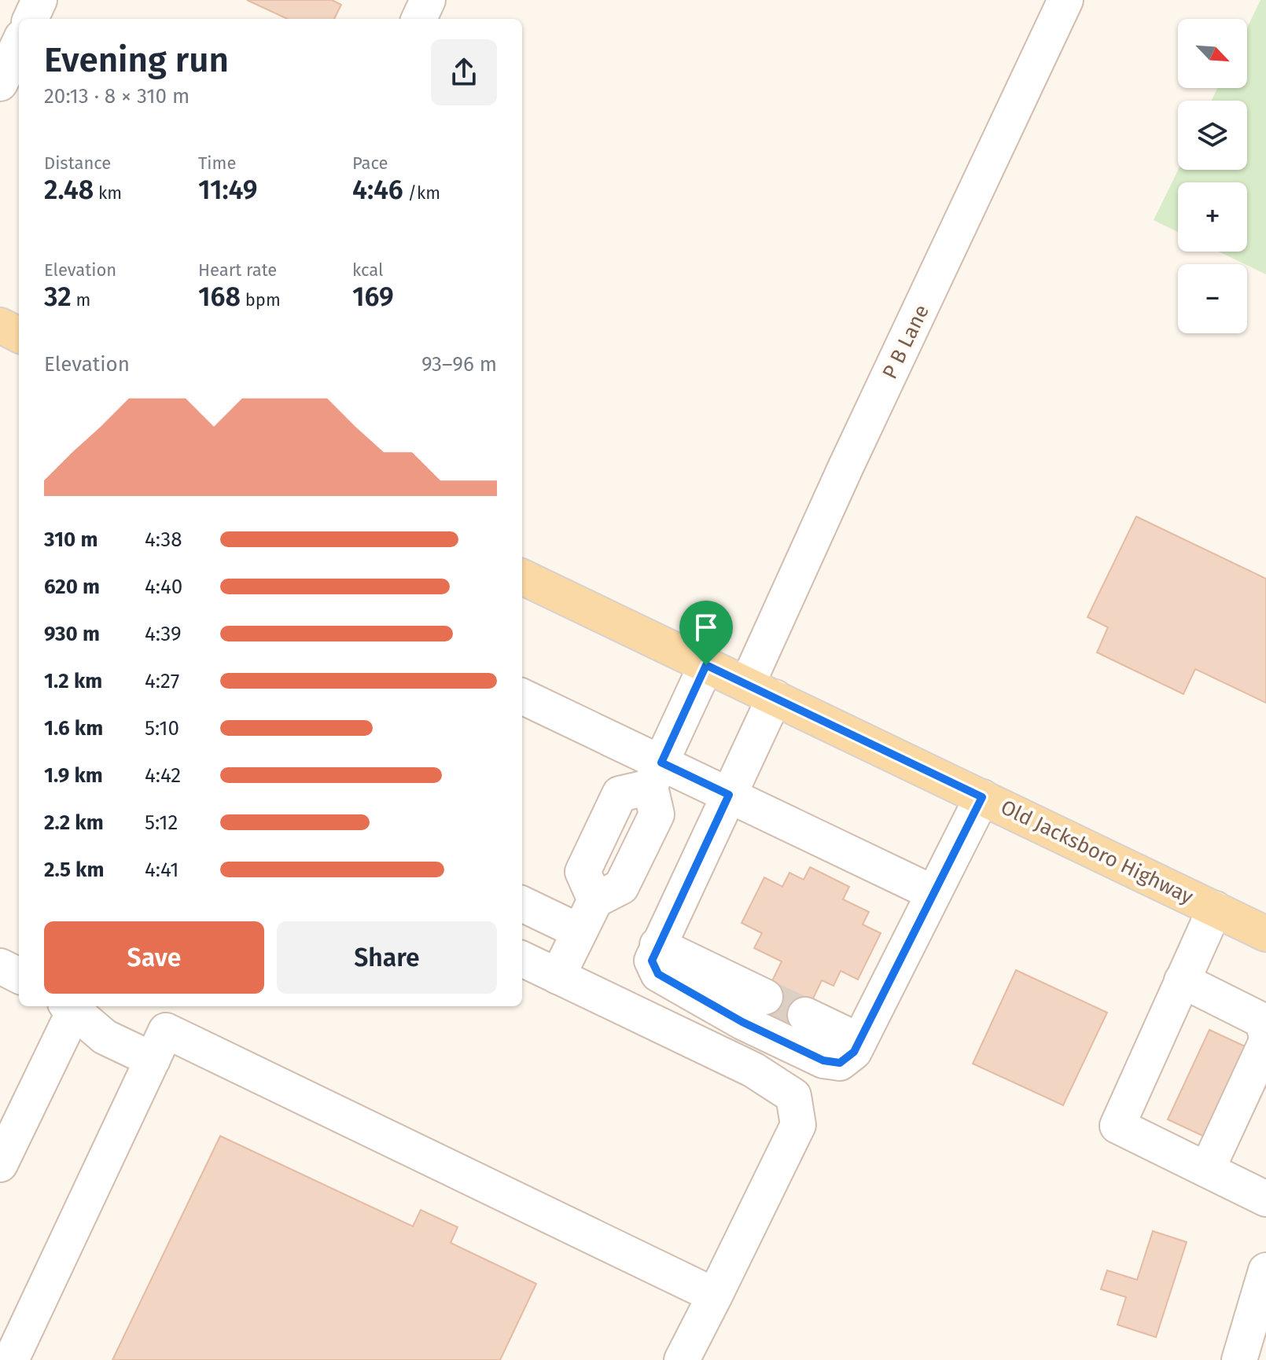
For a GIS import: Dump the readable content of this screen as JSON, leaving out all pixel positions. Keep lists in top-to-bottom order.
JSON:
{
  "streets": {
    "main road": ["Old Jacksboro Highway"],
    "street": ["P B Lane"]
  },
  "crossings": [
    ["P B Lane", "Old Jacksboro Highway"]
  ],
  "north": "bottom right",
  "page": {
    "map_buttons": ["+", "−"],
    "heading": ["Evening run", "20:13 · 8 × 310 m"],
    "stats": [
      ["Distance", "2.48 km"],
      ["Time", "11:49"],
      ["Pace", "4:46 /km"],
      ["Elevation", "32 m"],
      ["Heart rate", "168 bpm"],
      ["kcal", "169"]
    ],
    "chart": ["Elevation", "93–96 m"],
    "list": [
      {
        "name": "310 m",
        "note": "4:38"
      },
      {
        "name": "620 m",
        "note": "4:40"
      },
      {
        "name": "930 m",
        "note": "4:39"
      },
      {
        "name": "1.2 km",
        "note": "4:27"
      },
      {
        "name": "1.6 km",
        "note": "5:10"
      },
      {
        "name": "1.9 km",
        "note": "4:42"
      },
      {
        "name": "2.2 km",
        "note": "5:12"
      },
      {
        "name": "2.5 km",
        "note": "4:41"
      }
    ],
    "buttons": ["Save", "Share"]
  }
}
